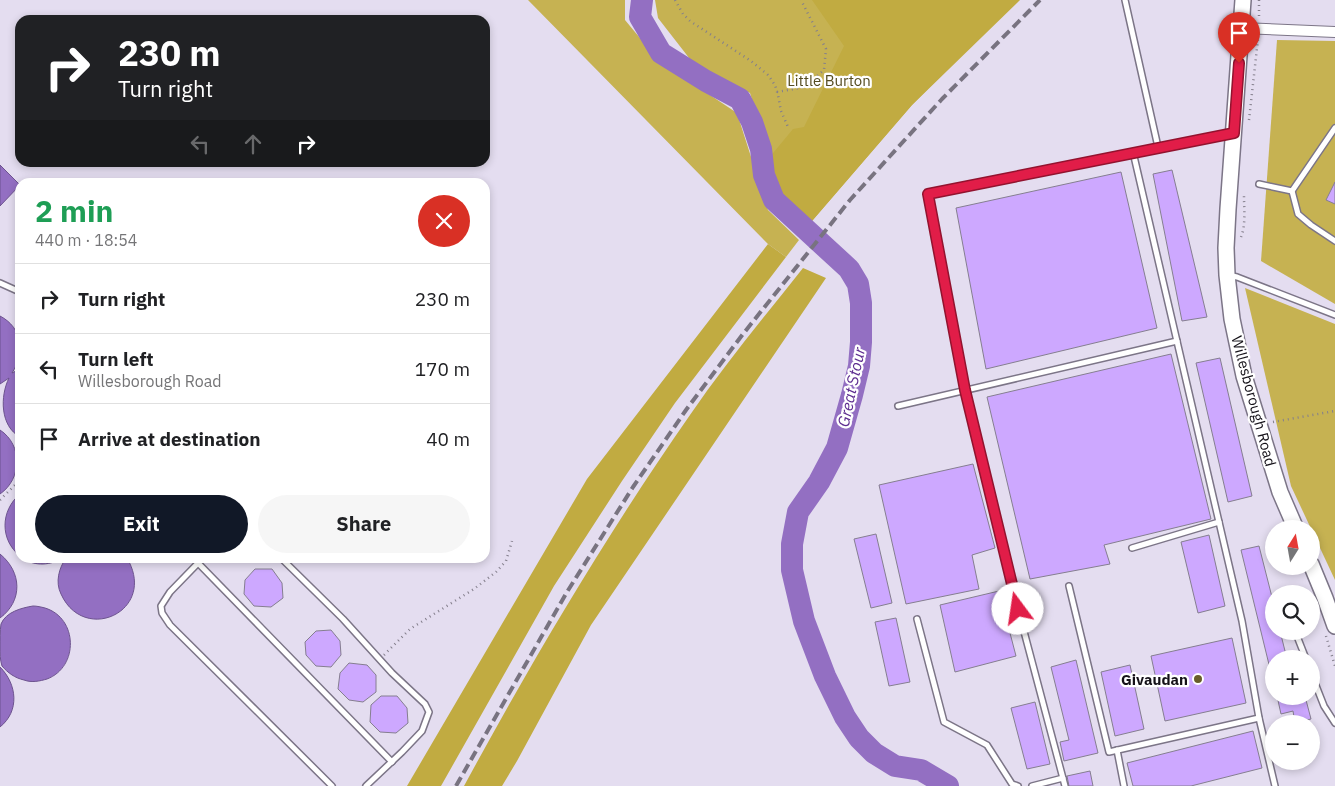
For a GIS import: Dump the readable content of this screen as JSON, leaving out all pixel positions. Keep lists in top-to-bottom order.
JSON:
{
  "streets": {
    "main road": ["Willesborough Road"]
  },
  "water": ["Great Stour"],
  "parks": ["Little Burton"],
  "places": ["Givaudan"],
  "north": "top",
  "page": {
    "turn": ["230 m", "Turn right"],
    "heading": ["2 min", "440 m · 18:54"],
    "list": [
      {
        "name": "Turn right",
        "value": "230 m"
      },
      {
        "name": "Turn left",
        "note": "Willesborough Road",
        "value": "170 m"
      },
      {
        "name": "Arrive at destination",
        "value": "40 m"
      }
    ],
    "buttons": ["Exit", "Share"],
    "map_buttons": ["+", "−"]
  }
}
